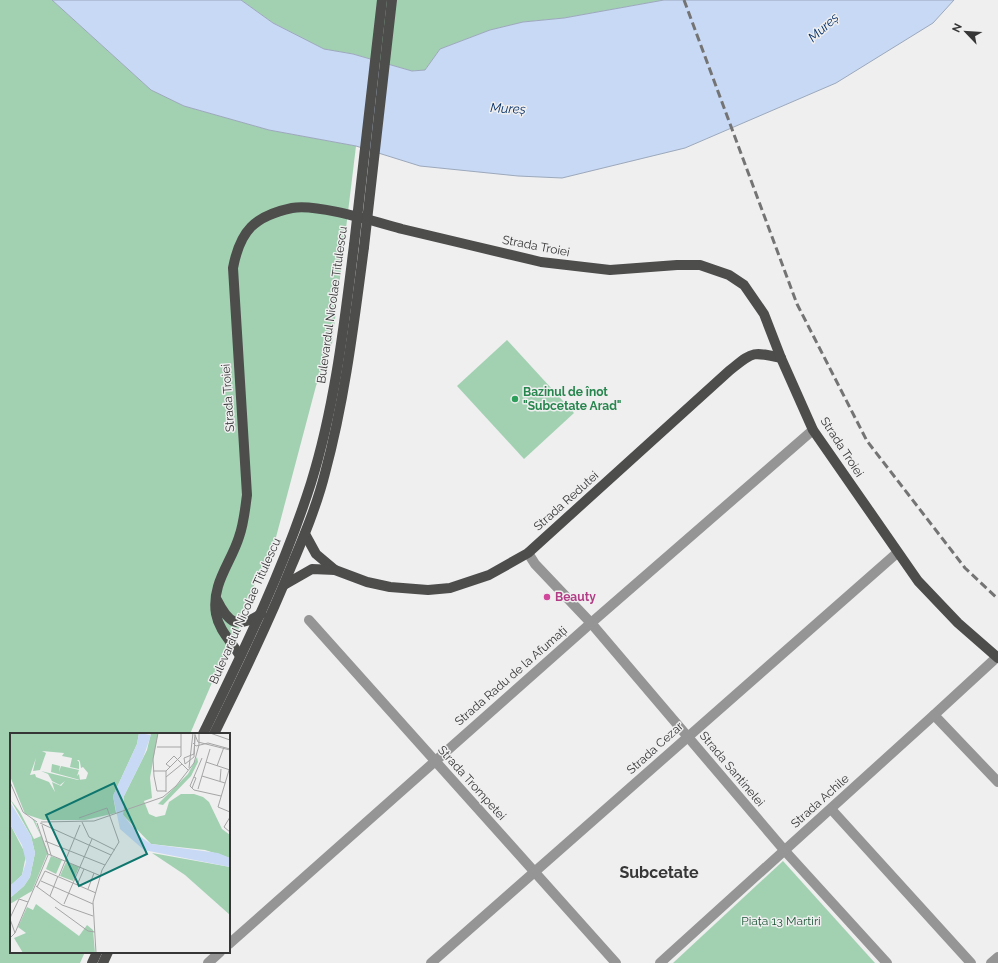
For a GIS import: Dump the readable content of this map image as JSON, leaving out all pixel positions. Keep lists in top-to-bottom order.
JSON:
{
  "streets": {
    "main road": ["Strada Troiei", "Bulevardul Nicolae Titulescu", "Strada Redutei"],
    "street": [
      "Strada Radu de la Afumați",
      "Strada Cezar",
      "Strada Santinelei",
      "Strada Trompetei",
      "Strada Achile"
    ]
  },
  "crossings": [
    ["Strada Troiei", "Bulevardul Nicolae Titulescu"],
    ["Strada Troiei", "Strada Redutei"],
    ["Strada Troiei", "Strada Radu de la Afumați"],
    ["Strada Troiei", "Strada Cezar"],
    ["Strada Troiei", "Strada Achile"],
    ["Strada Redutei", "Strada Santinelei"],
    ["Strada Radu de la Afumați", "Strada Santinelei"],
    ["Strada Radu de la Afumați", "Strada Trompetei"],
    ["Strada Cezar", "Strada Santinelei"],
    ["Strada Cezar", "Strada Trompetei"],
    ["Strada Santinelei", "Strada Achile"]
  ],
  "districts": ["Subcetate"],
  "water": ["Mureș"],
  "parks": ["Piața 13 Martiri"],
  "places": ["Bazinul de înot \"Subcetate Arad\"", "Beauty"],
  "north": "top left"
}
